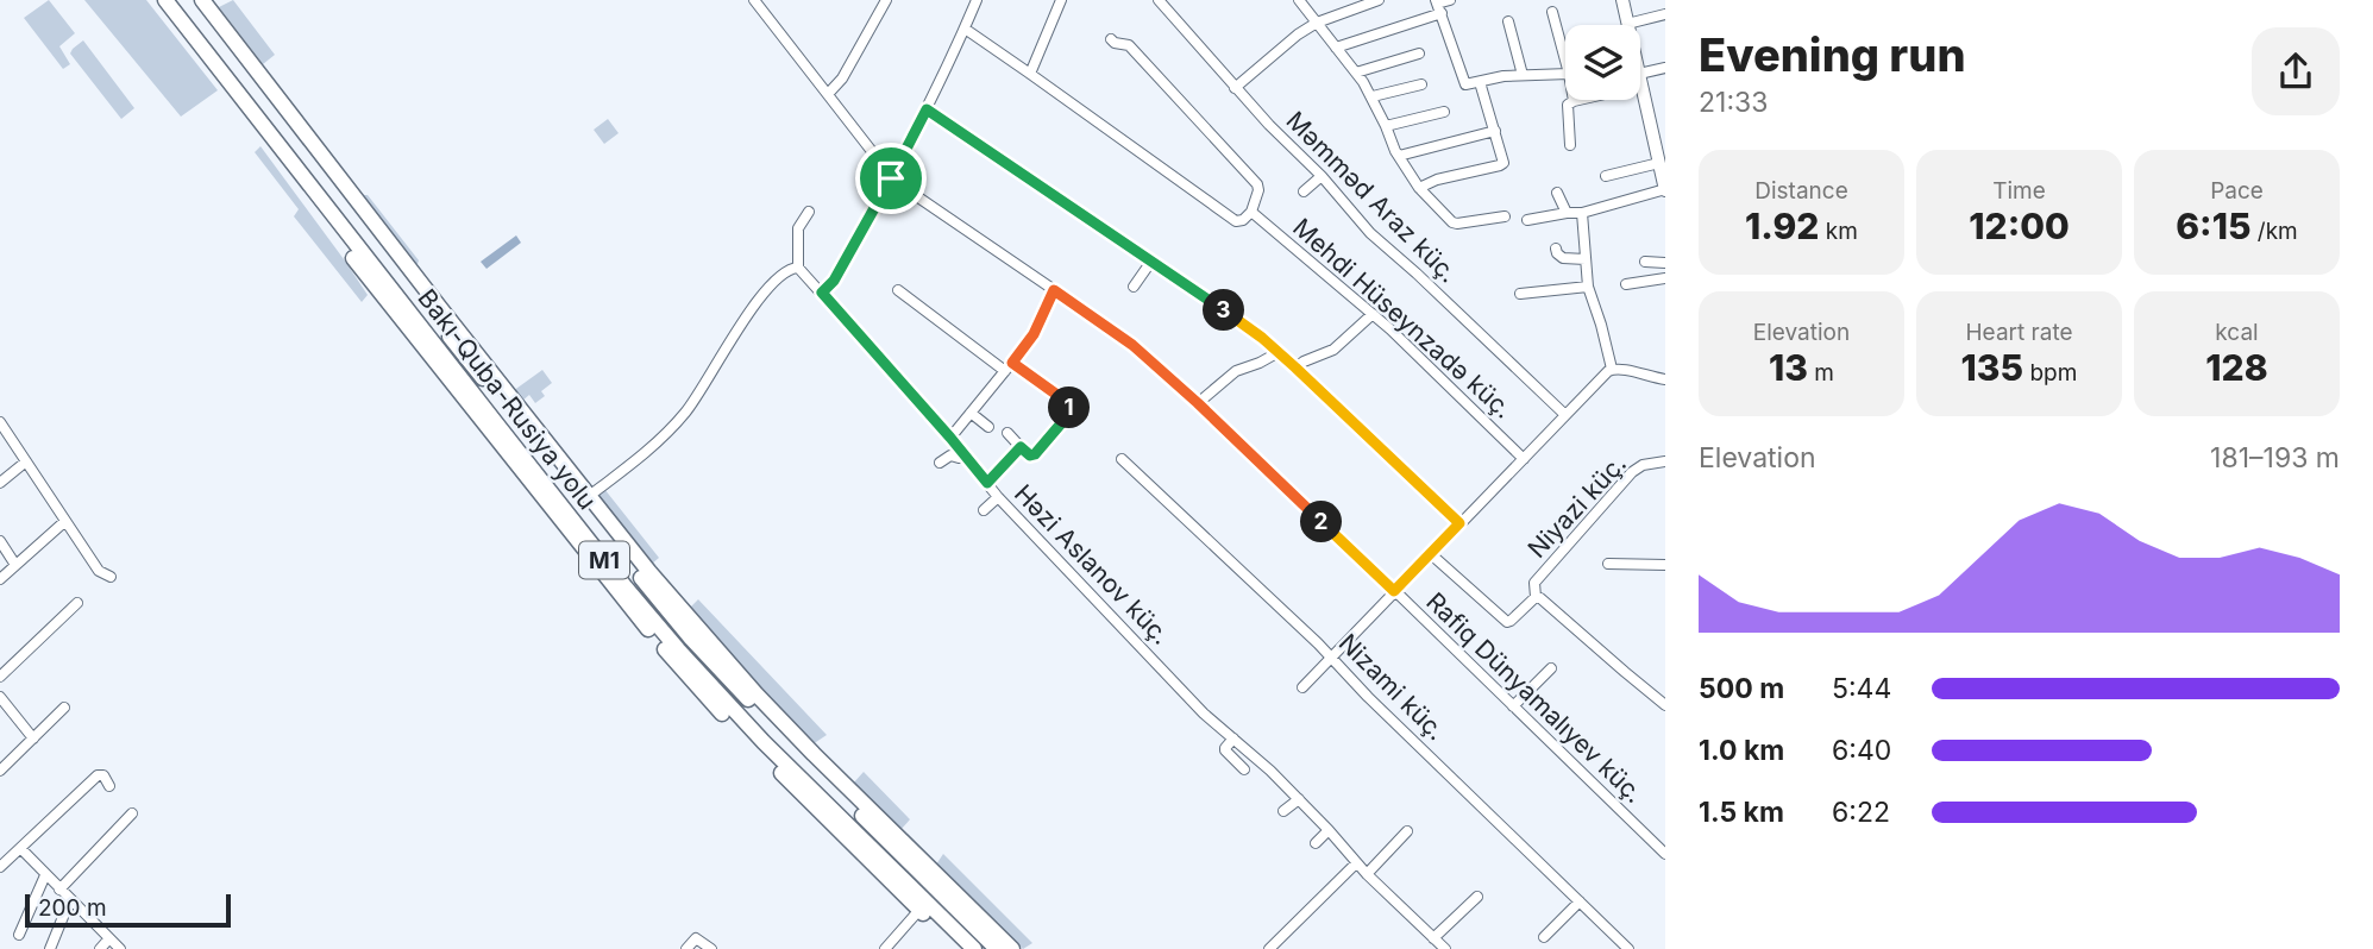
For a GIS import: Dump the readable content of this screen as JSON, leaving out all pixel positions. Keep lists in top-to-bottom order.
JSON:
{
  "streets": {
    "highway": ["Bakı-Quba-Rusiya yolu", "M1"],
    "street": [
      "Məmməd Araz küç.",
      "Mehdi Hüseynzadə küç.",
      "Niyazi küç.",
      "Həzi Aslanov küç.",
      "Nizami küç.",
      "Rafiq Dünyamalıyev küç."
    ]
  },
  "scale_bar": "200 m",
  "page": {
    "heading": ["Evening run", "21:33"],
    "stats": [
      ["Distance", "1.92 km"],
      ["Time", "12:00"],
      ["Pace", "6:15 /km"],
      ["Elevation", "13 m"],
      ["Heart rate", "135 bpm"],
      ["kcal", "128"]
    ],
    "pins": ["3", "1", "2"],
    "chart": ["Elevation", "181–193 m"],
    "list": [
      {
        "name": "500 m",
        "note": "5:44"
      },
      {
        "name": "1.0 km",
        "note": "6:40"
      },
      {
        "name": "1.5 km",
        "note": "6:22"
      }
    ],
    "scale": "200 m"
  }
}
